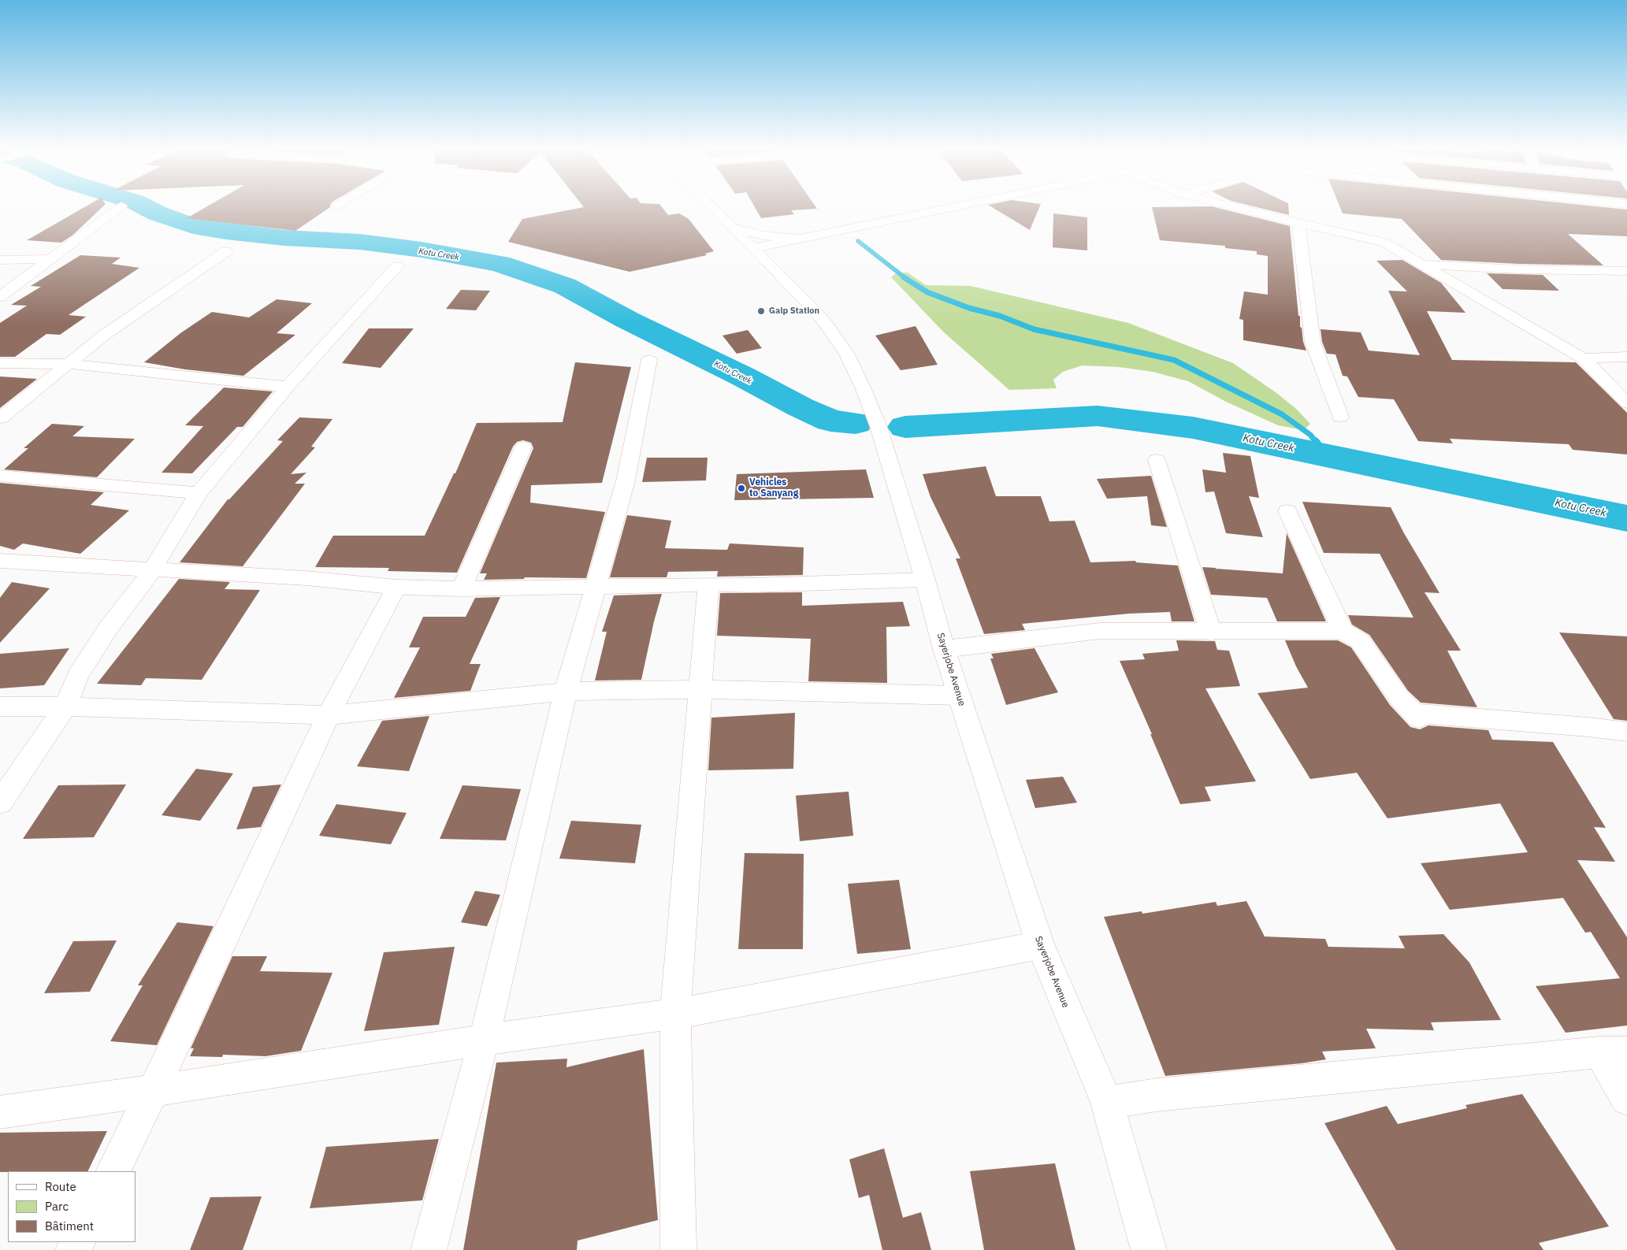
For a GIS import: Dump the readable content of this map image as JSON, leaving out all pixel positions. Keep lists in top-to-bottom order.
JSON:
{
  "streets": {
    "street": ["Sayerjobe Avenue"]
  },
  "water": ["Kotu Creek"],
  "places": ["Galp Station", "Vehicles to Sanyang"],
  "legend": ["Route", "Parc", "Bâtiment"]
}
